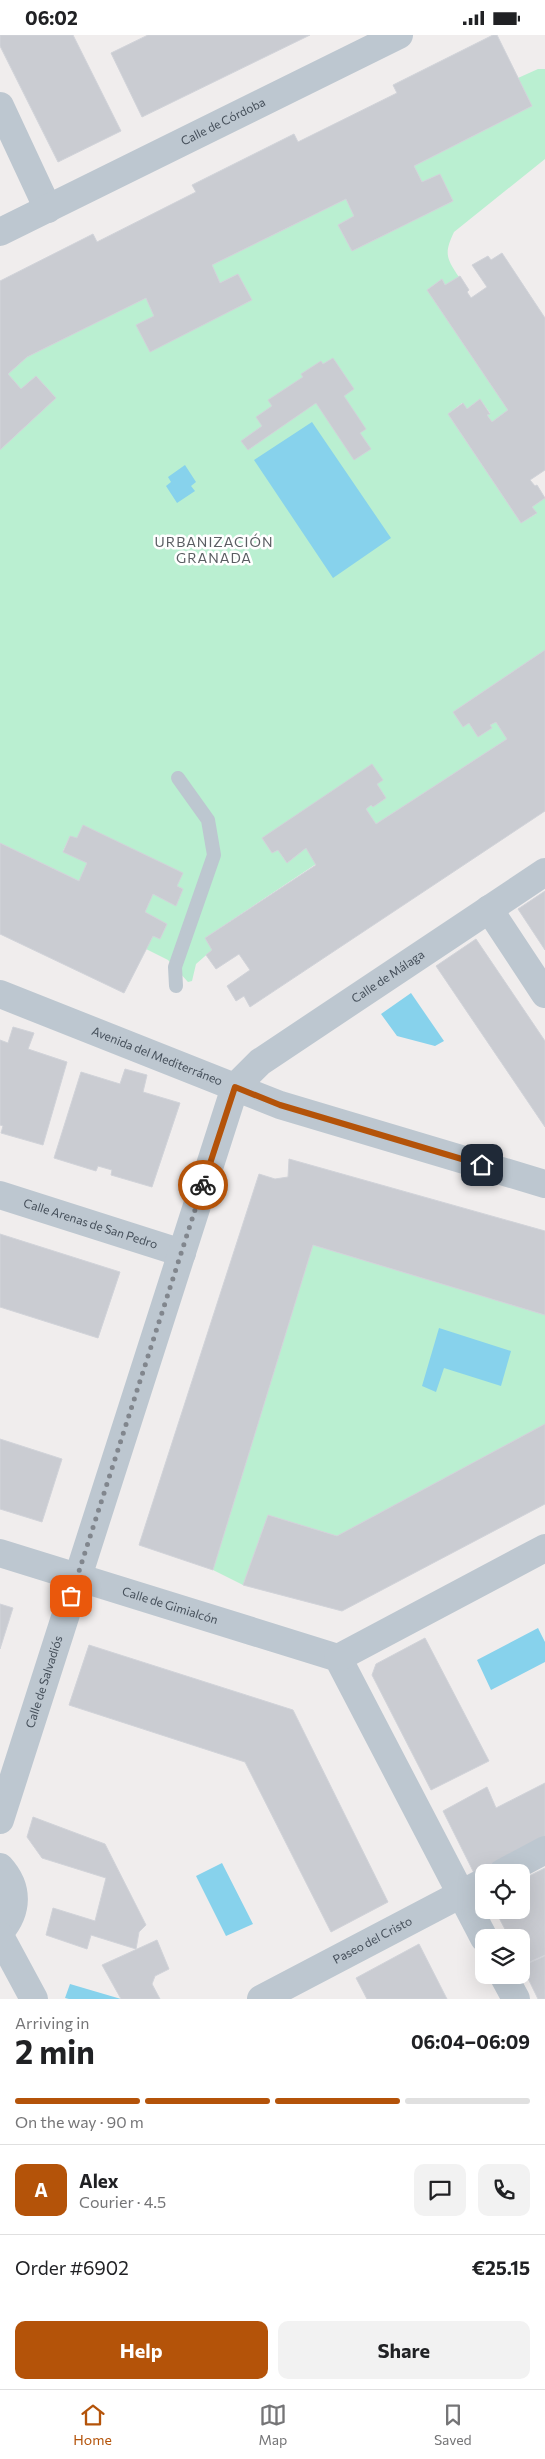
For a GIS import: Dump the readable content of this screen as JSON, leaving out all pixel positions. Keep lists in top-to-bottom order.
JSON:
{
  "streets": {
    "street": [
      "Calle de Córdoba",
      "Calle de Málaga",
      "Avenida del Mediterráneo",
      "Calle Arenas de San Pedro",
      "Calle de Gimialcón",
      "Calle de Salvadiós",
      "Paseo del Cristo"
    ]
  },
  "crossings": [
    ["Calle de Málaga", "Avenida del Mediterráneo"],
    ["Calle de Málaga", "Calle de Salvadiós"],
    ["Avenida del Mediterráneo", "Calle de Salvadiós"],
    ["Calle Arenas de San Pedro", "Calle de Salvadiós"],
    ["Calle de Gimialcón", "Calle de Salvadiós"]
  ],
  "districts": ["URBANIZACIÓN GRANADA"],
  "page": {
    "status": "06:02",
    "heading": ["2 min", "Arriving in", "06:04–06:09"],
    "panel": [
      "Alex",
      "Courier · 4.5",
      "Order #6902",
      "€25.15"
    ],
    "bar": "On the way · 90 m",
    "round": "A",
    "buttons": ["Help", "Share"],
    "tabs": ["Home", "Map", "Saved"]
  }
}
